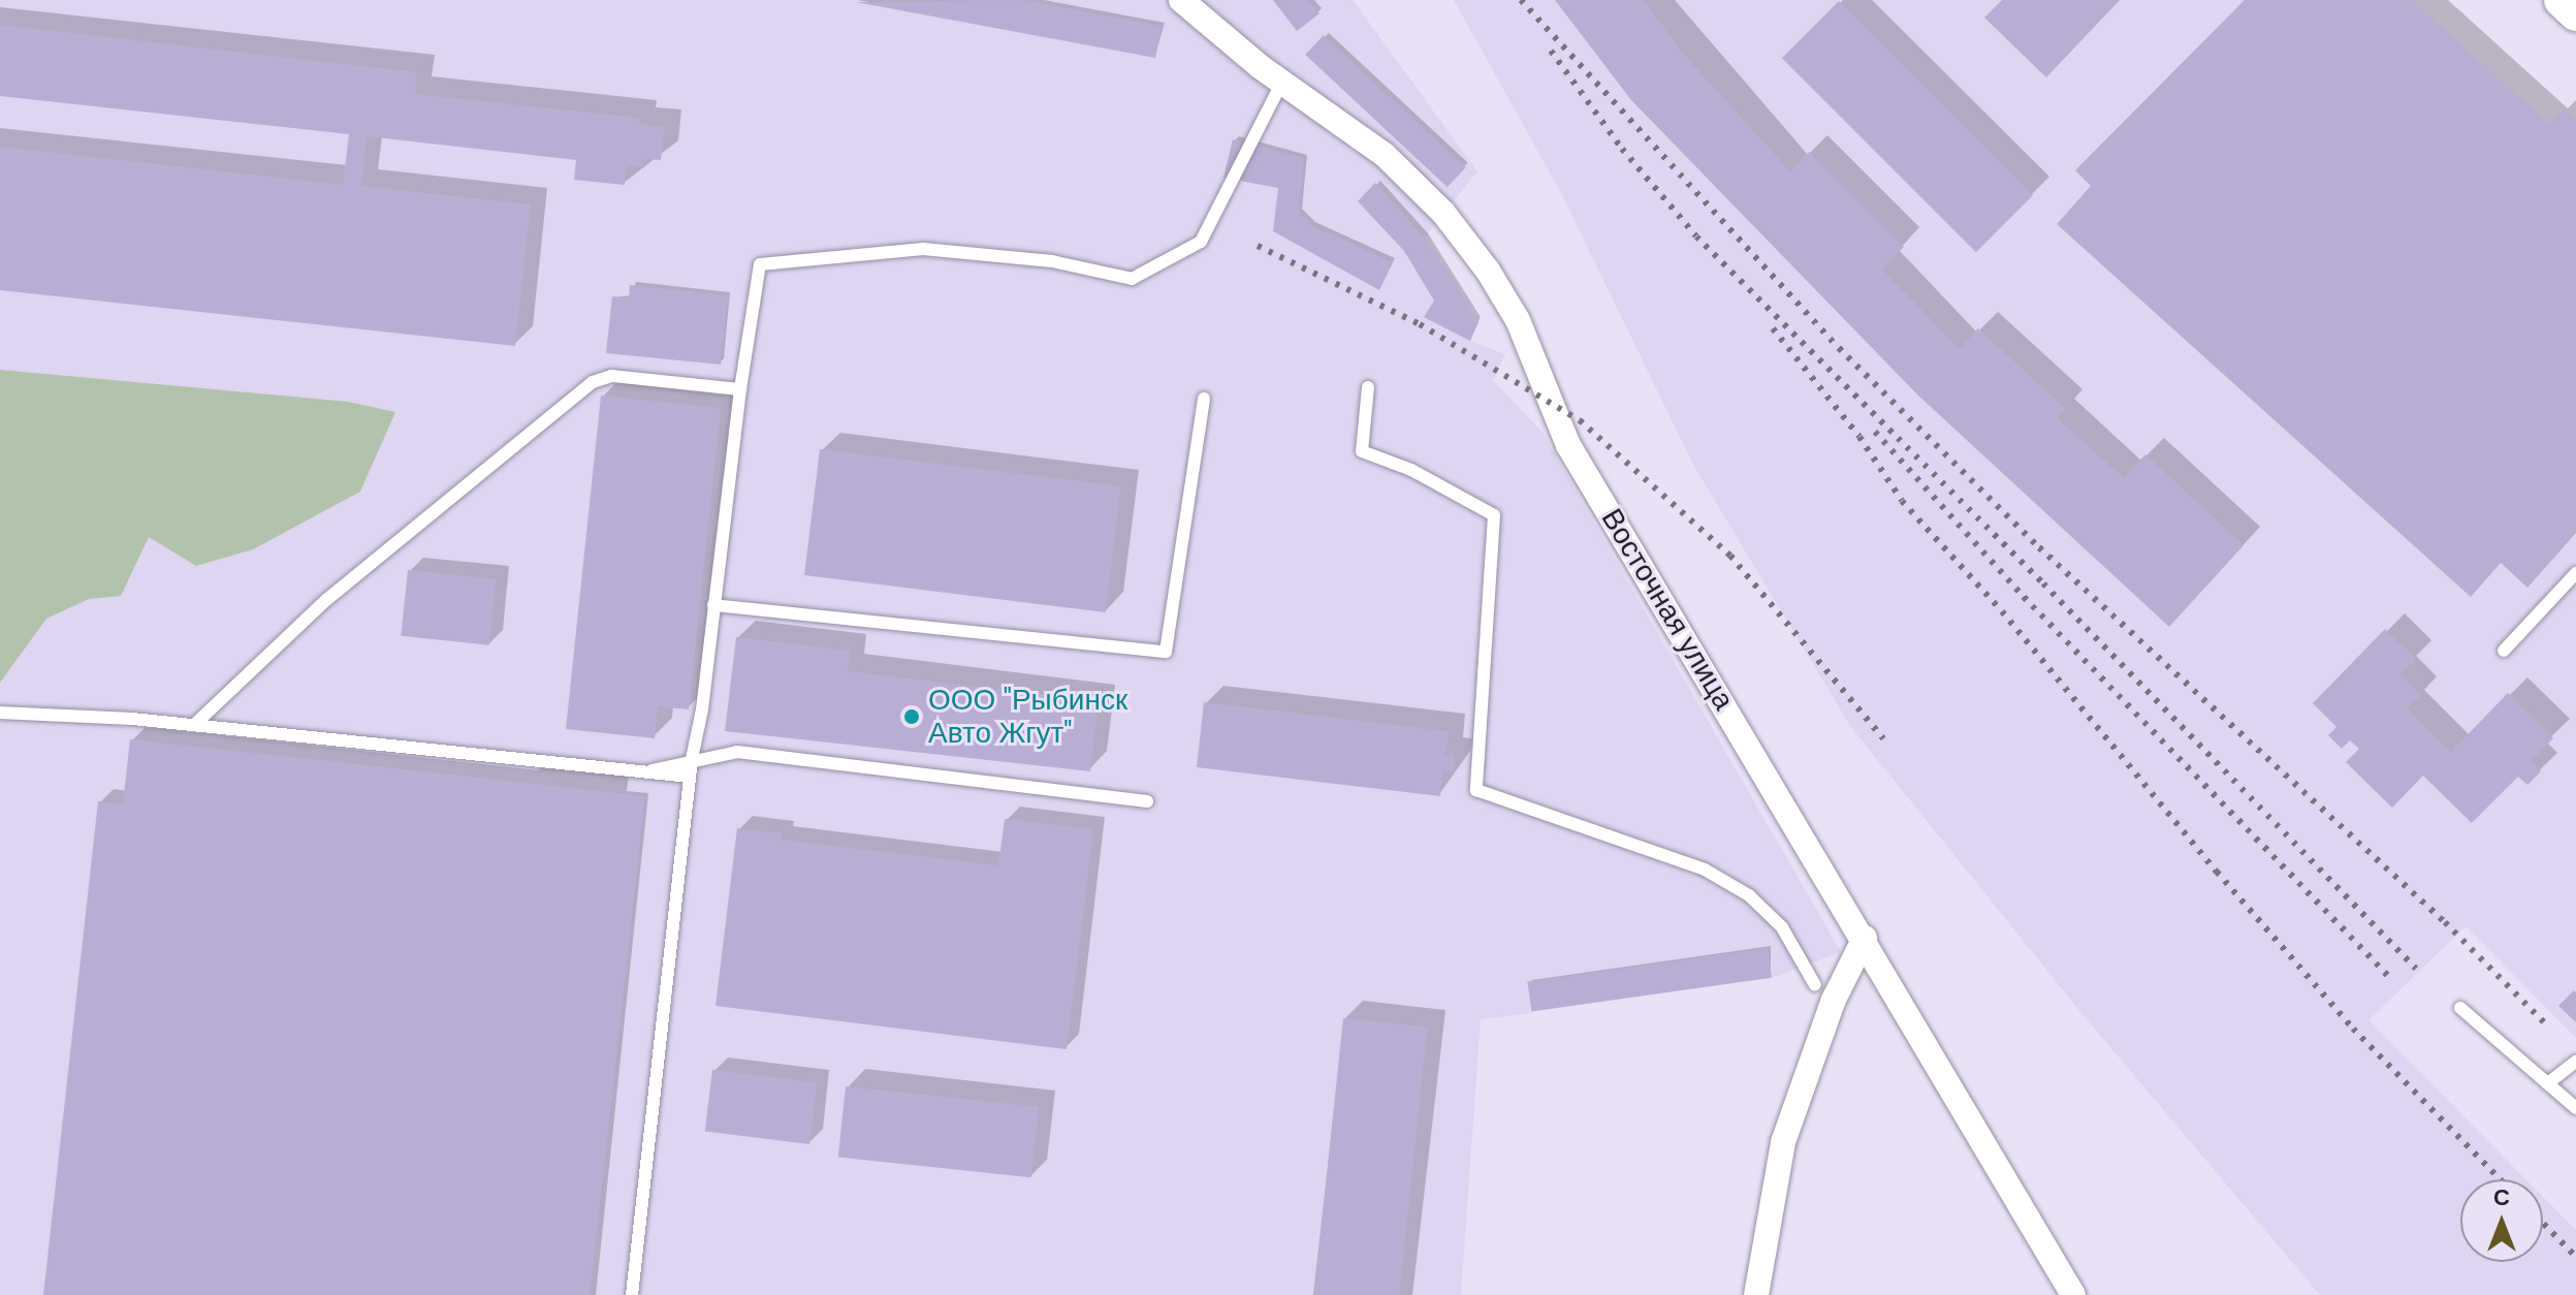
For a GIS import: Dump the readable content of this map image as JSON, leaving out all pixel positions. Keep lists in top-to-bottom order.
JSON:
{
  "streets": {
    "street": ["Восточная улица"]
  },
  "places": ["ООО \"Рыбинск Авто Жгут\""],
  "north": "top"
}
